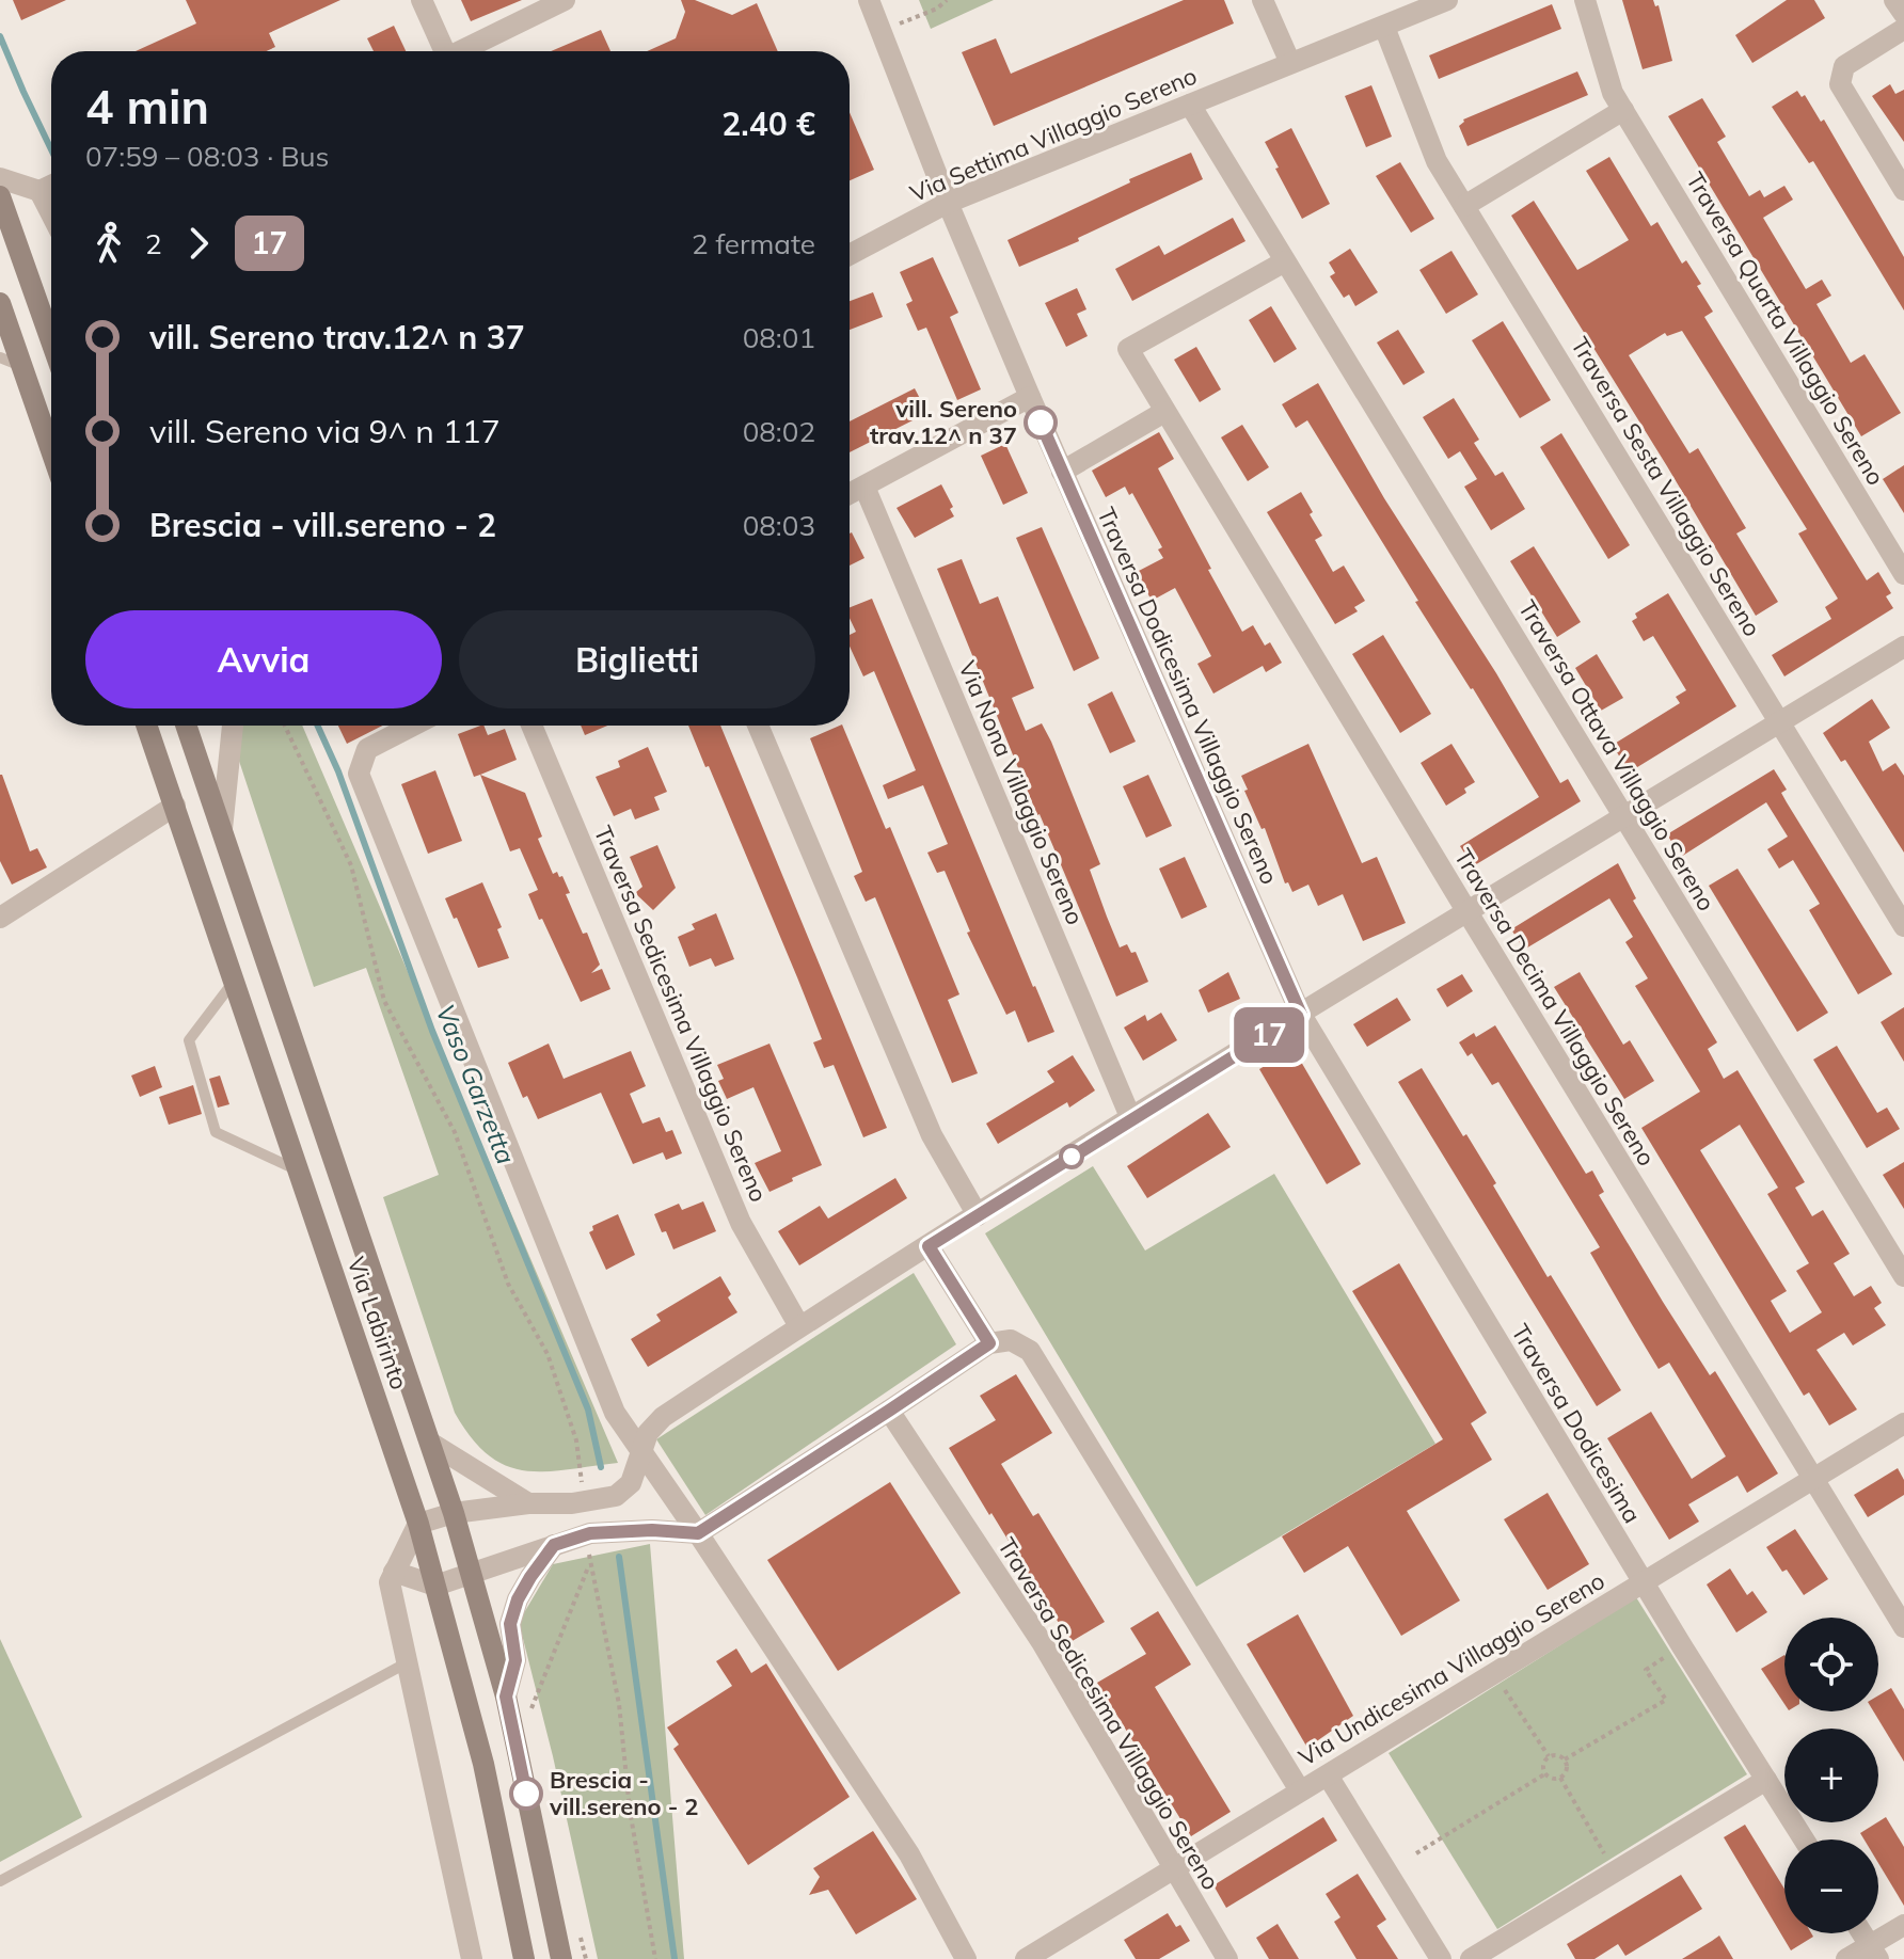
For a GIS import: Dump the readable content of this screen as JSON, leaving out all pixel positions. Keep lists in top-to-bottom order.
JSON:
{
  "streets": {
    "street": [
      "Via Settima Villaggio Sereno",
      "Traversa Quarta Villaggio Sereno",
      "Traversa Sesta Villaggio Sereno",
      "Traversa Dodicesima Villaggio Sereno",
      "Traversa Ottava Villaggio Sereno",
      "Via Nona Villaggio Sereno",
      "Traversa Decima Villaggio Sereno",
      "Traversa Sedicesima Villaggio Sereno",
      "Via Labirinto",
      "Traversa Dodicesima",
      "Via Undicesima Villaggio Sereno"
    ]
  },
  "crossings": [
    ["Via Settima Villaggio Sereno", "Traversa Sesta Villaggio Sereno"],
    ["Via Settima Villaggio Sereno", "Traversa Dodicesima Villaggio Sereno"],
    ["Via Settima Villaggio Sereno", "Traversa Ottava Villaggio Sereno"],
    ["Traversa Dodicesima Villaggio Sereno", "Traversa Dodicesima"],
    ["Traversa Ottava Villaggio Sereno", "Traversa Decima Villaggio Sereno"],
    ["Traversa Decima Villaggio Sereno", "Via Undicesima Villaggio Sereno"],
    ["Traversa Sedicesima Villaggio Sereno", "Via Undicesima Villaggio Sereno"],
    ["Traversa Dodicesima", "Via Undicesima Villaggio Sereno"]
  ],
  "water": ["Vaso Garzetta"],
  "places": ["vill. Sereno trav.12^ n 37", "Brescia - vill.sereno - 2"],
  "lines": ["bus line 17"],
  "page": {
    "on_map": "17",
    "heading": ["4 min", "07:59 – 08:03 · Bus", "2.40 €"],
    "legs": ["2", "17", "2 fermate"],
    "list": [
      {
        "name": "vill. Sereno trav.12^ n 37",
        "value": "08:01"
      },
      {
        "name": "vill. Sereno via 9^ n 117",
        "value": "08:02"
      },
      {
        "name": "Brescia - vill.sereno - 2",
        "value": "08:03"
      }
    ],
    "buttons": ["Avvia", "Biglietti"],
    "map_buttons": ["+", "−"]
  }
}
